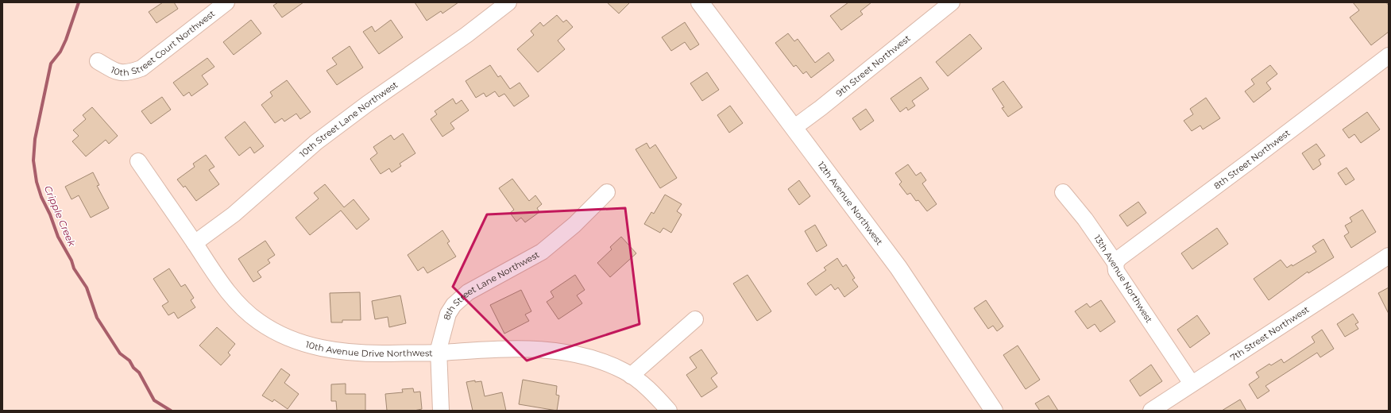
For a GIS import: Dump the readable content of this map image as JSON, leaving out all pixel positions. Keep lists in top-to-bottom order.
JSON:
{
  "streets": {
    "main road": ["12th Avenue Northwest"],
    "street": [
      "10th Street Court Northwest",
      "9th Street Northwest",
      "10th Street Lane Northwest",
      "8th Street Northwest",
      "13th Avenue Northwest",
      "8th Street Lane Northwest",
      "7th Street Northwest",
      "10th Avenue Drive Northwest"
    ]
  },
  "crossings": [
    ["9th Street Northwest", "12th Avenue Northwest"],
    ["10th Street Lane Northwest", "10th Avenue Drive Northwest"],
    ["8th Street Northwest", "13th Avenue Northwest"],
    ["13th Avenue Northwest", "7th Street Northwest"],
    ["8th Street Lane Northwest", "10th Avenue Drive Northwest"]
  ],
  "water": ["Cripple Creek"]
}
